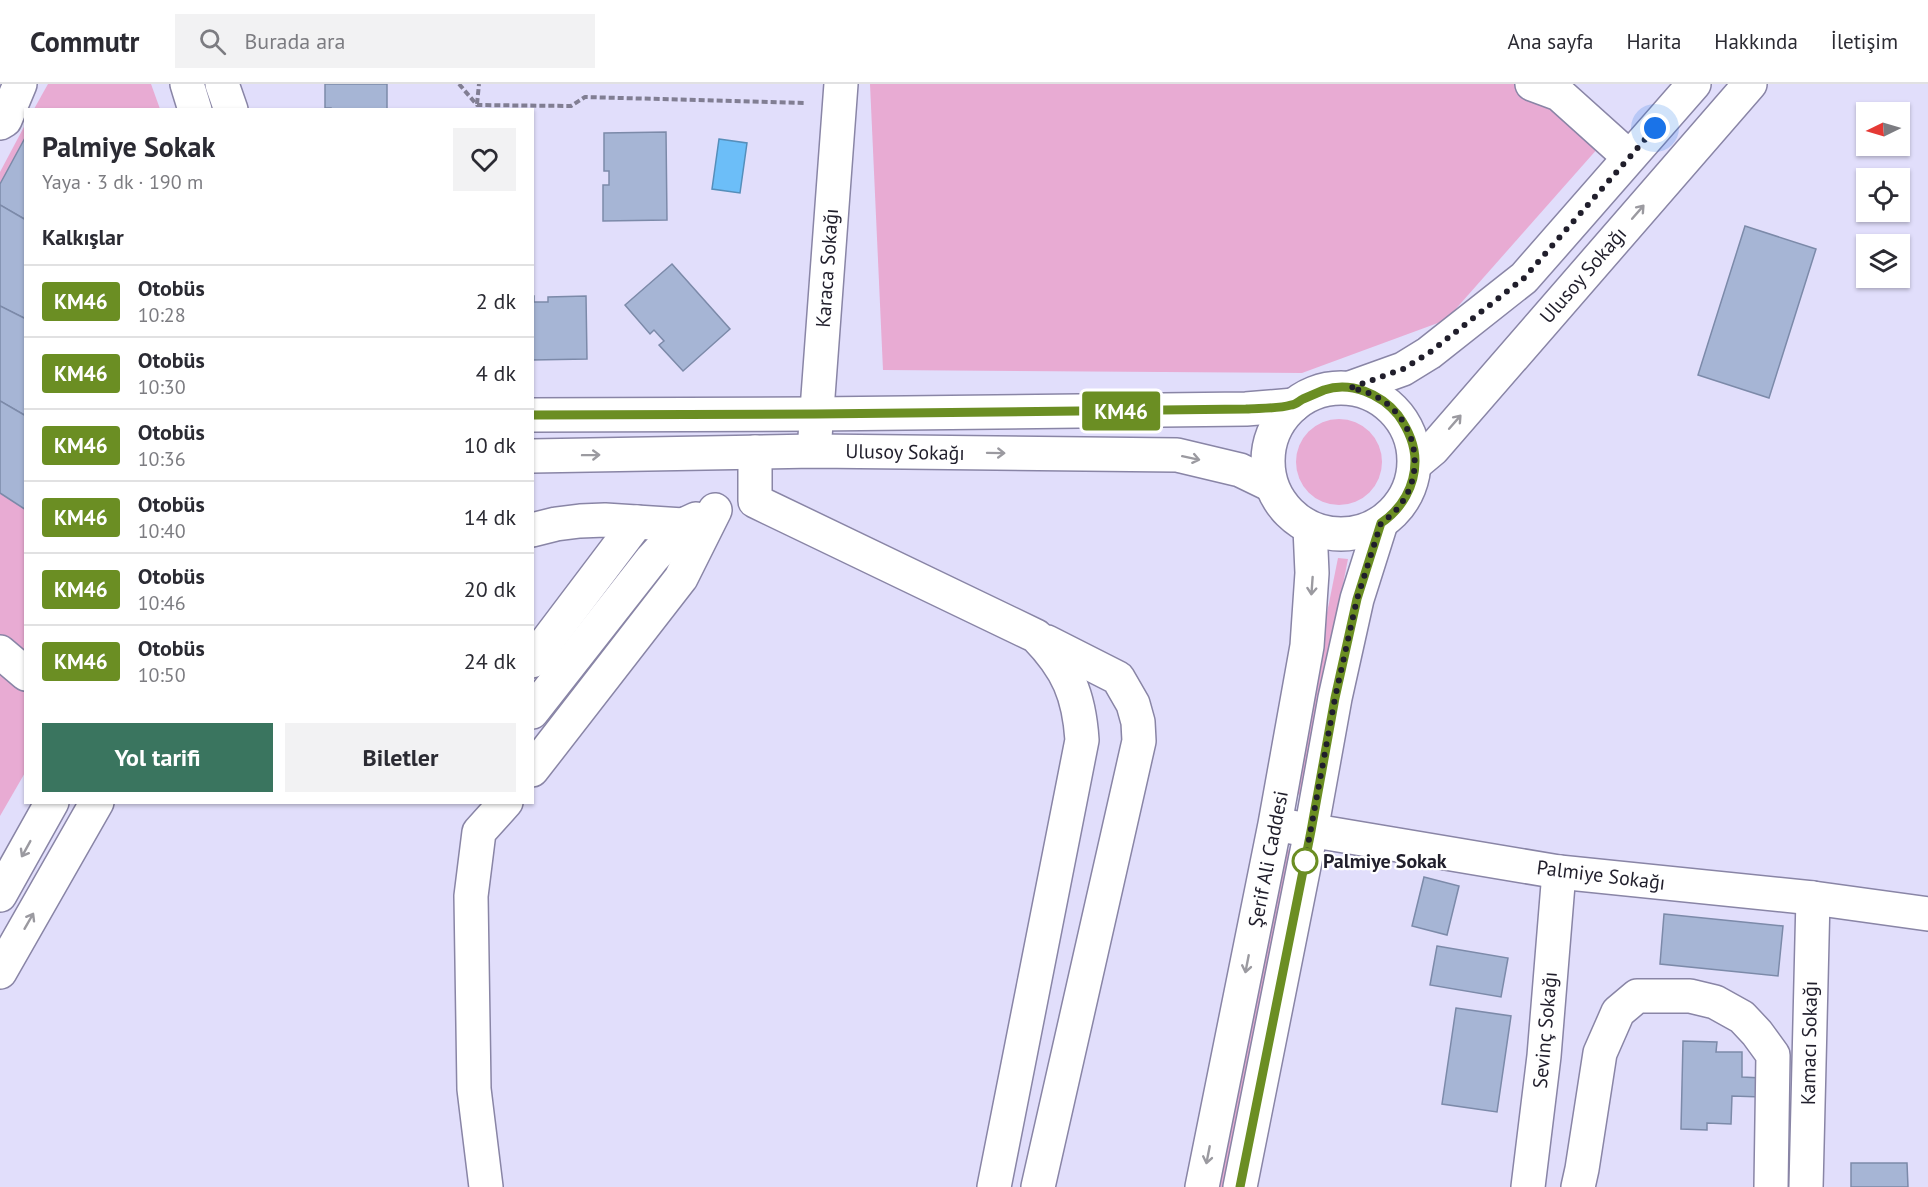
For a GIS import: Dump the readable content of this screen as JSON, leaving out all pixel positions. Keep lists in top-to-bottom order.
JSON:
{
  "streets": {
    "street": [
      "Karaca Sokağı",
      "Ulusoy Sokağı",
      "Şerif Ali Caddesi",
      "Palmiye Sokağı",
      "Sevinç Sokağı",
      "Kamacı Sokağı"
    ]
  },
  "crossings": [
    ["Karaca Sokağı", "Ulusoy Sokağı"],
    ["Ulusoy Sokağı", "Şerif Ali Caddesi"],
    ["Şerif Ali Caddesi", "Palmiye Sokağı"],
    ["Palmiye Sokağı", "Sevinç Sokağı"],
    ["Palmiye Sokağı", "Kamacı Sokağı"]
  ],
  "places": ["Palmiye Sokak"],
  "lines": ["bus line KM46"],
  "north": "left",
  "page": {
    "header": "Commutr",
    "search": "Burada ara",
    "nav": [
      "Ana sayfa",
      "Harita",
      "Hakkında",
      "İletişim"
    ],
    "on_map": "KM46",
    "heading": [
      ["Palmiye Sokak", "Yaya · 3 dk · 190 m"],
      "Kalkışlar"
    ],
    "list": [
      {
        "mark": "KM46",
        "name": "Otobüs",
        "note": "10:28",
        "value": "2 dk"
      },
      {
        "mark": "KM46",
        "name": "Otobüs",
        "note": "10:30",
        "value": "4 dk"
      },
      {
        "mark": "KM46",
        "name": "Otobüs",
        "note": "10:36",
        "value": "10 dk"
      },
      {
        "mark": "KM46",
        "name": "Otobüs",
        "note": "10:40",
        "value": "14 dk"
      },
      {
        "mark": "KM46",
        "name": "Otobüs",
        "note": "10:46",
        "value": "20 dk"
      },
      {
        "mark": "KM46",
        "name": "Otobüs",
        "note": "10:50",
        "value": "24 dk"
      }
    ],
    "buttons": ["Yol tarifi", "Biletler"]
  }
}
